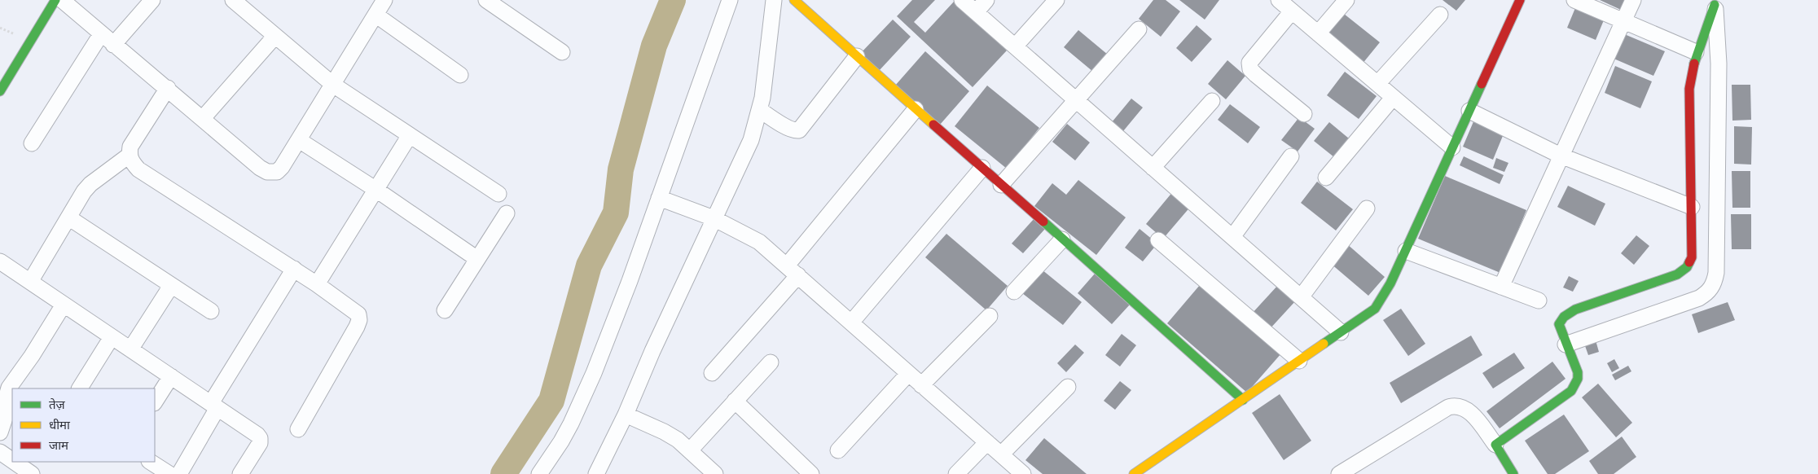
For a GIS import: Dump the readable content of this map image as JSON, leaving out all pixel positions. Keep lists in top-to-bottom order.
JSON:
{
  "legend": ["तेज़", "धीमा", "जाम"]
}
